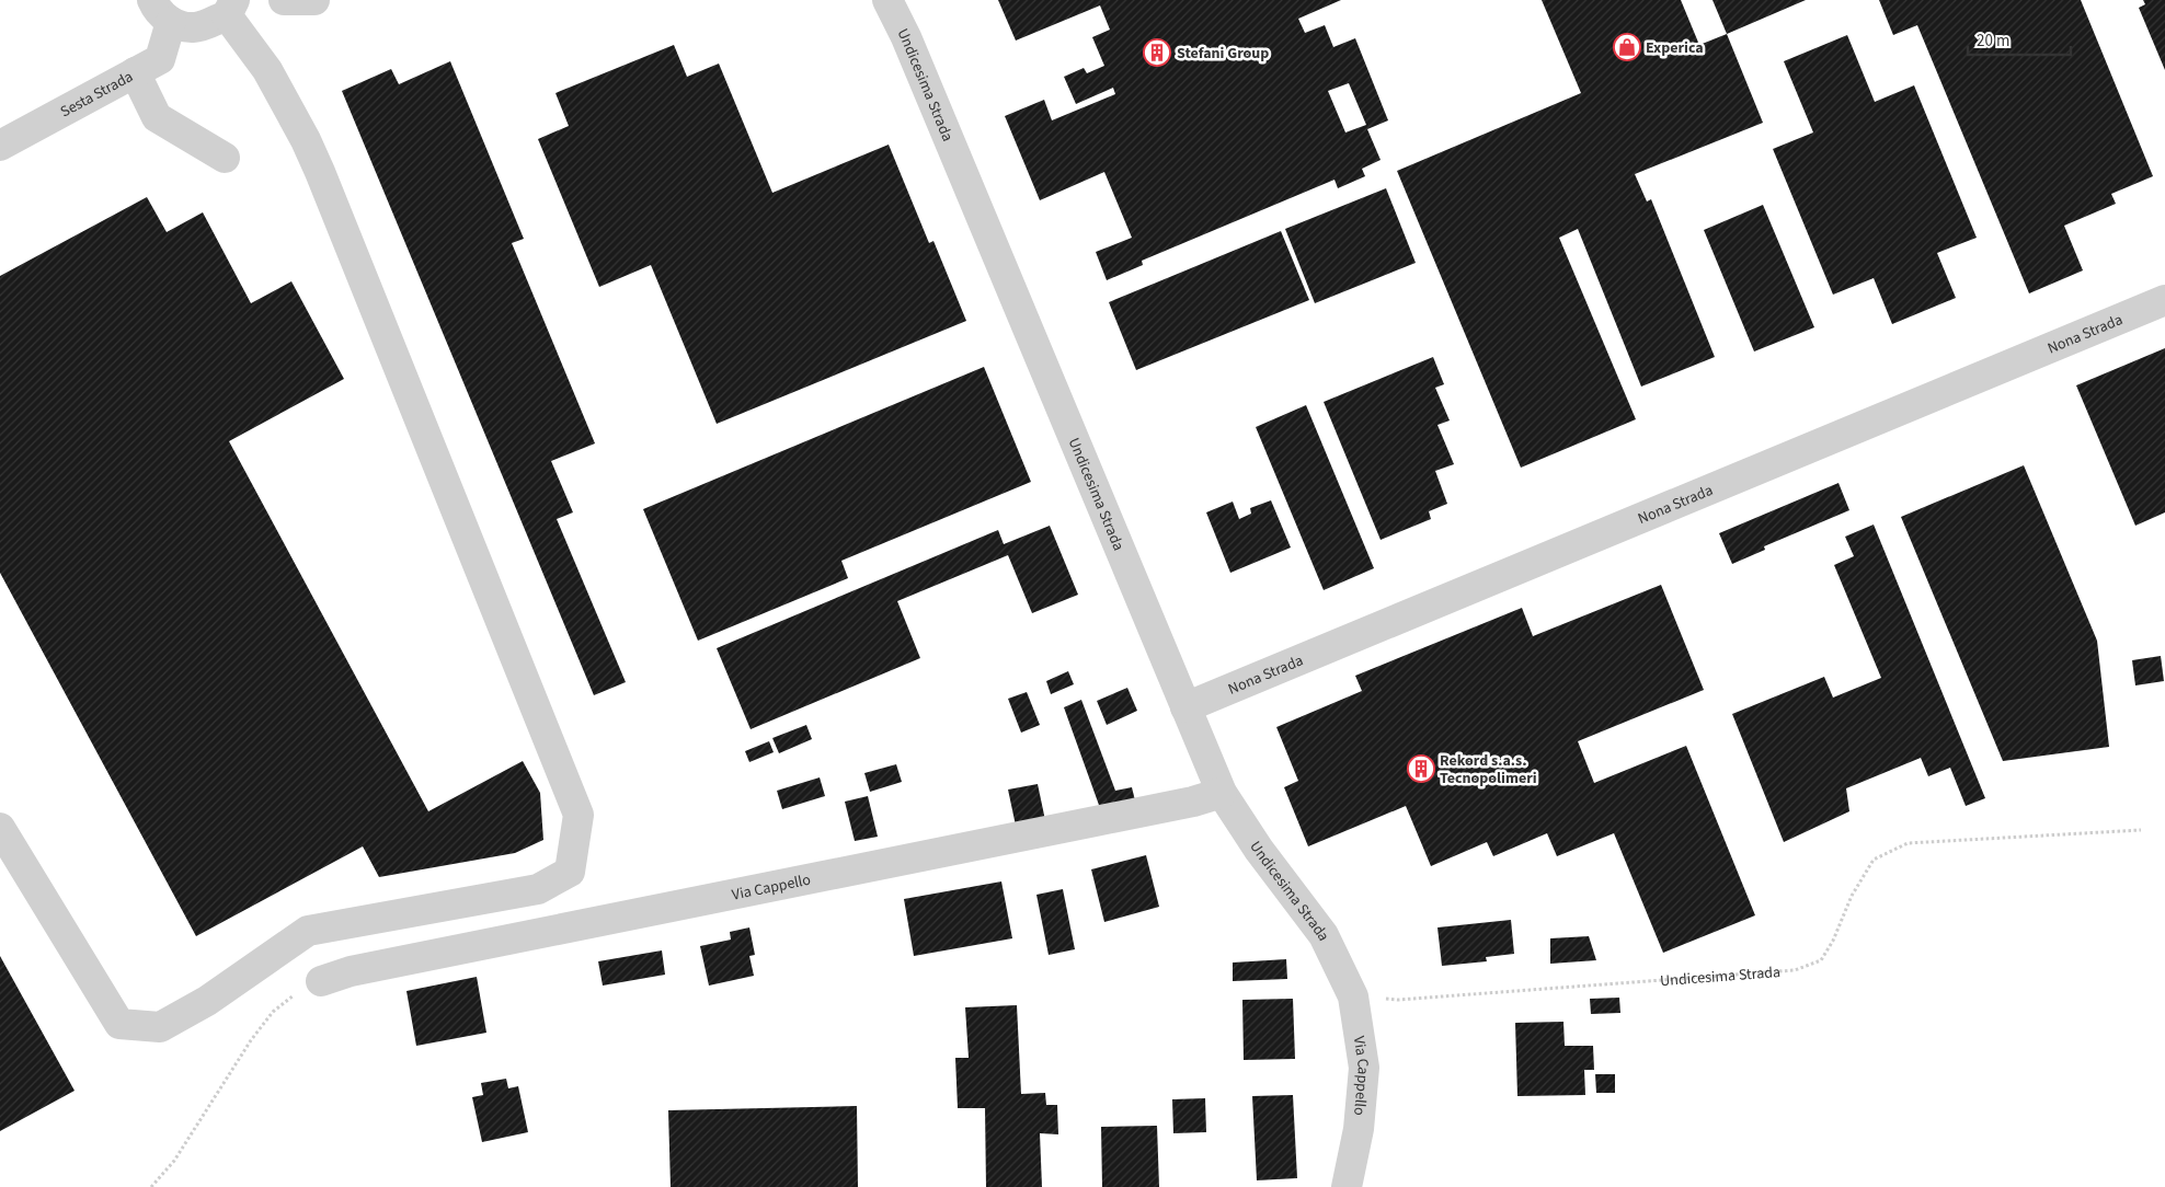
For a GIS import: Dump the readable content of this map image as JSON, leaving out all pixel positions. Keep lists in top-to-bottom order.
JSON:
{
  "streets": {
    "street": [
      "Undicesima Strada",
      "Sesta Strada",
      "Nona Strada",
      "Via Cappello"
    ]
  },
  "crossings": [
    ["Undicesima Strada", "Nona Strada"],
    ["Undicesima Strada", "Via Cappello"]
  ],
  "places": {
    "shop": ["Experica"],
    "building": ["Stefani Group", "Rekord s.a.s. Tecnopolimeri"]
  },
  "scale_bar": "20 m"
}
